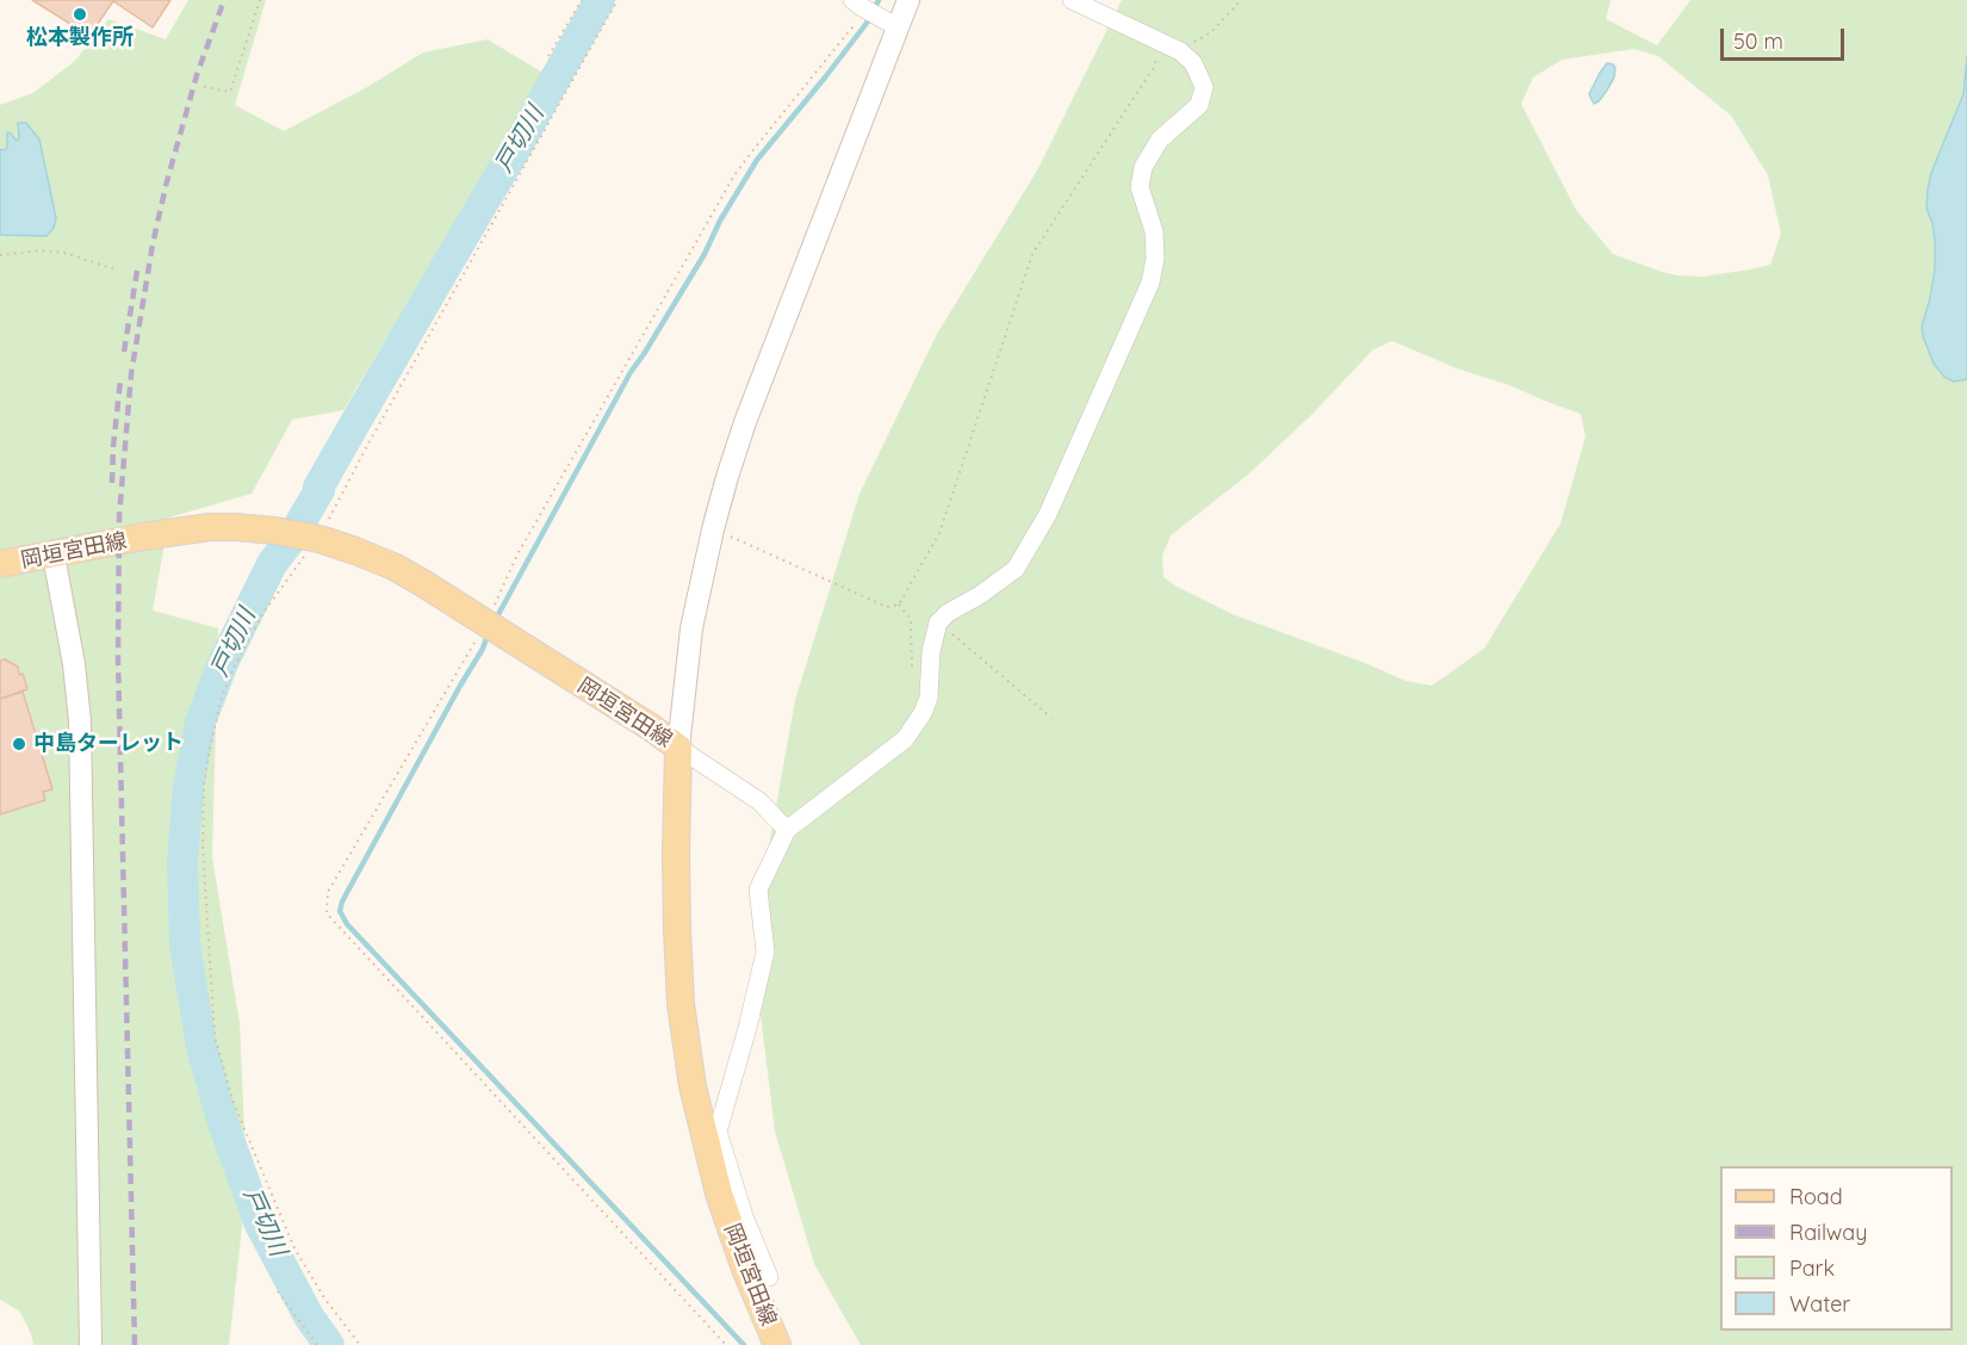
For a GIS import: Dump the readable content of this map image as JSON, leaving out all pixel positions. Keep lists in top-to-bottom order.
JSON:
{
  "streets": {
    "main road": ["岡垣宮田線"]
  },
  "water": ["戸切川"],
  "places": ["松本製作所", "中島ターレット"],
  "legend": [
    "Road",
    "Railway",
    "Park",
    "Water"
  ],
  "scale_bar": "50 m"
}
